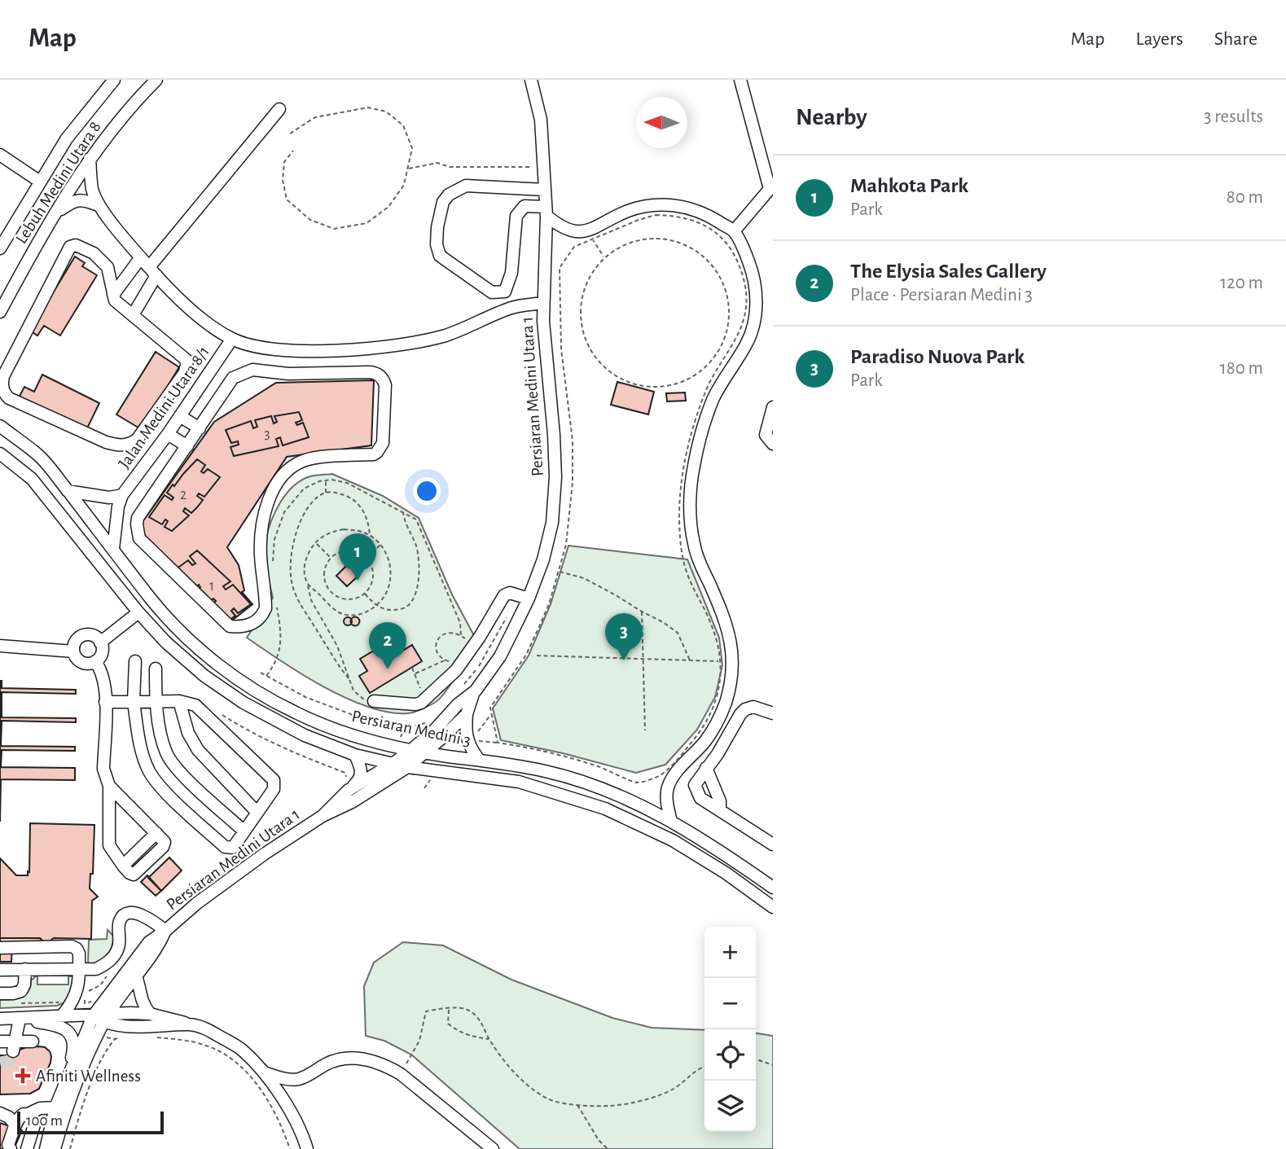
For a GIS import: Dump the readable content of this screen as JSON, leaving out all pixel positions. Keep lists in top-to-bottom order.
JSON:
{
  "streets": {
    "street": [
      "Lebuh Medini Utara 8",
      "Persiaran Medini Utara 1",
      "Jalan Medini Utara 8/1",
      "Persiaran Medini 3"
    ]
  },
  "crossings": [
    ["Persiaran Medini Utara 1", "Persiaran Medini 3"],
    ["Jalan Medini Utara 8/1", "Persiaran Medini 3"]
  ],
  "places": {
    "health": ["Afiniti Wellness"]
  },
  "house_numbers": ["3", "2", "1"],
  "scale_bar": "100 m",
  "north": "left",
  "page": {
    "header": "Map",
    "nav": ["Map", "Layers", "Share"],
    "heading": ["Nearby", "3 results"],
    "list": [
      {
        "mark": "1",
        "name": "Mahkota Park",
        "note": "Park",
        "value": "80 m"
      },
      {
        "mark": "2",
        "name": "The Elysia Sales Gallery",
        "note": "Place · Persiaran Medini 3",
        "value": "120 m"
      },
      {
        "mark": "3",
        "name": "Paradiso Nuova Park",
        "note": "Park",
        "value": "180 m"
      }
    ],
    "pins": ["1", "3", "2"],
    "map_buttons": ["+", "−"],
    "scale": "100 m"
  }
}
